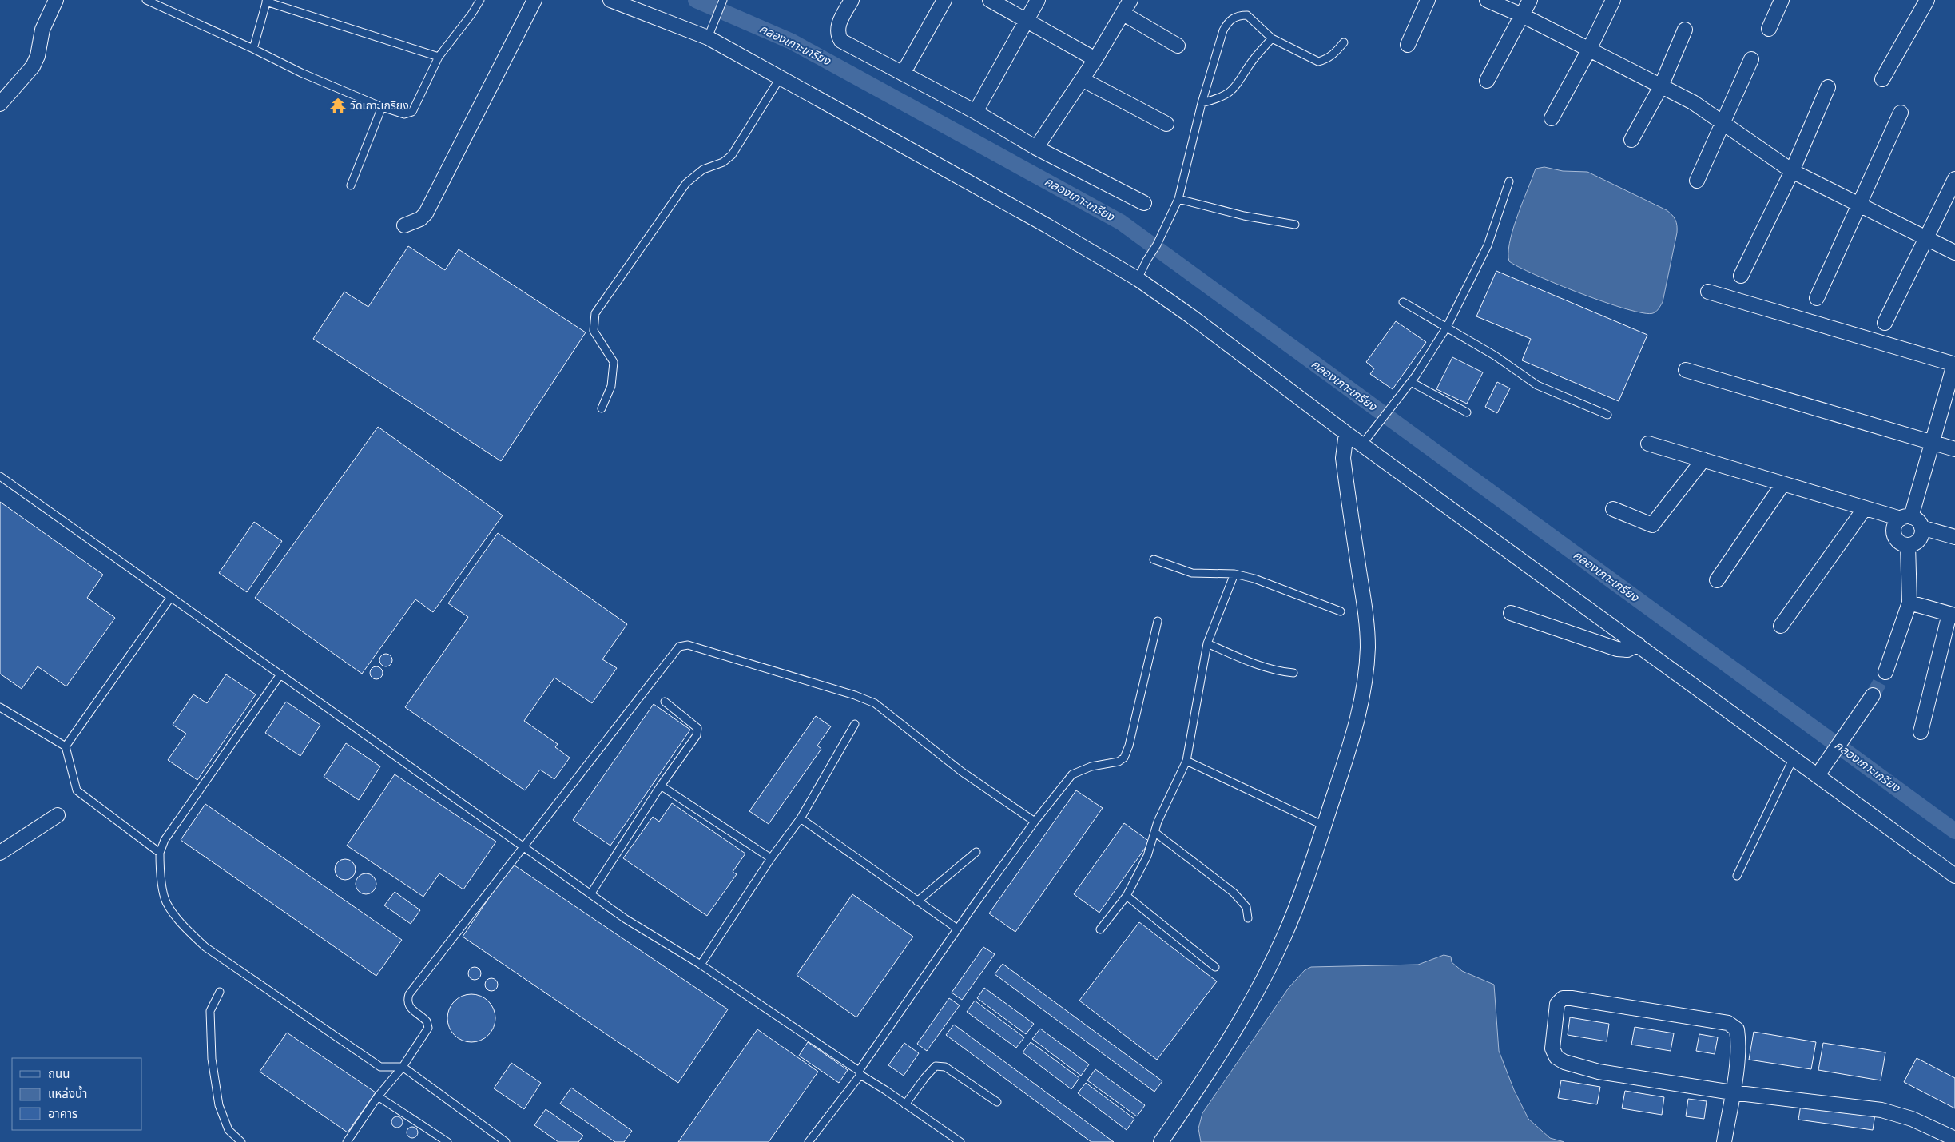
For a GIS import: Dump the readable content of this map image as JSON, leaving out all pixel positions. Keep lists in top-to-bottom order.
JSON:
{
  "water": ["คลองเกาะเกรียง"],
  "places": {
    "temple": ["วัดเกาะเกรียง"]
  },
  "legend": ["ถนน", "แหล่งน้ำ", "อาคาร"]
}
